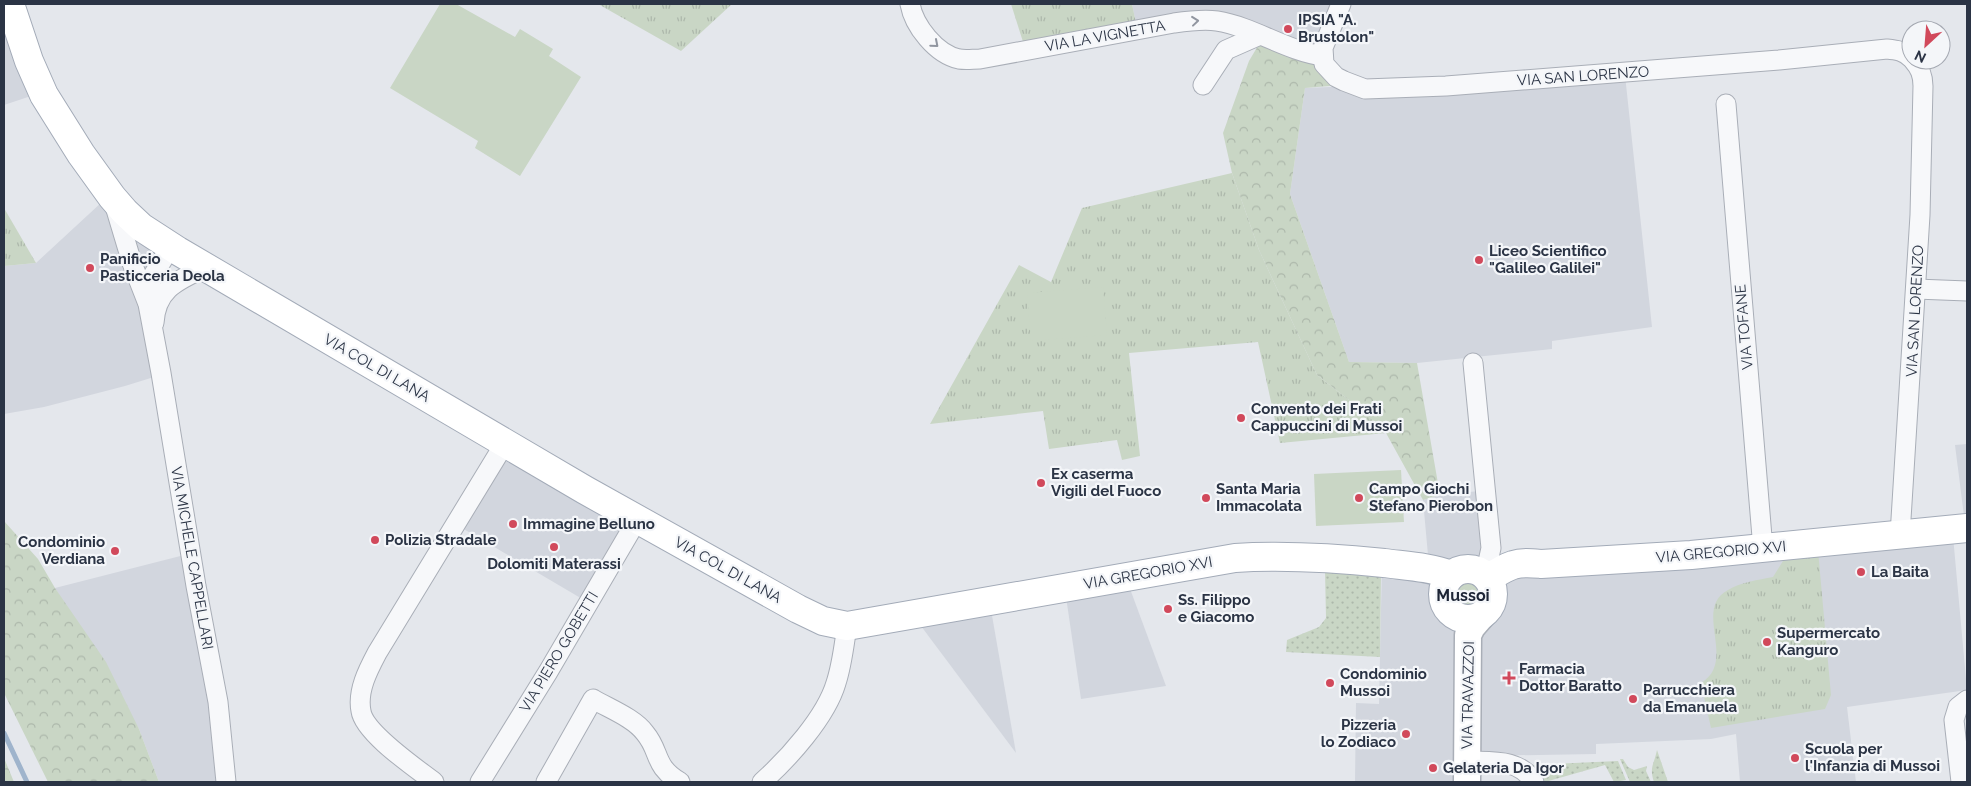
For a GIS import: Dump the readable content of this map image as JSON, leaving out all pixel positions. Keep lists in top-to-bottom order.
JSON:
{
  "streets": {
    "main road": ["VIA COL DI LANA", "VIA GREGORIO XVI"],
    "street": [
      "VIA LA VIGNETTA",
      "VIA SAN LORENZO",
      "VIA TOFANE",
      "VIA MICHELE CAPPELLARI",
      "VIA PIERO GOBETTI",
      "VIA TRAVAZZOI"
    ]
  },
  "crossings": [
    ["VIA LA VIGNETTA", "VIA SAN LORENZO"],
    ["VIA SAN LORENZO", "VIA GREGORIO XVI"],
    ["VIA TOFANE", "VIA GREGORIO XVI"],
    ["VIA COL DI LANA", "VIA GREGORIO XVI"],
    ["VIA COL DI LANA", "VIA MICHELE CAPPELLARI"],
    ["VIA COL DI LANA", "VIA PIERO GOBETTI"],
    ["VIA GREGORIO XVI", "VIA TRAVAZZOI"]
  ],
  "one_way": ["VIA LA VIGNETTA"],
  "districts": ["Mussoi"],
  "places": {
    "other": [
      "IPSIA \"A. Brustolon\"",
      "Liceo Scientifico \"Galileo Galilei\"",
      "Panificio Pasticceria Deola",
      "Convento dei Frati Cappuccini di Mussoi",
      "Ex caserma Vigili del Fuoco",
      "Santa Maria Immacolata",
      "Campo Giochi Stefano Pierobon",
      "Immagine Belluno",
      "Polizia Stradale",
      "Dolomiti Materassi",
      "Condominio Verdiana",
      "La Baita",
      "Ss. Filippo e Giacomo",
      "Supermercato Kanguro",
      "Condominio Mussoi",
      "Parrucchiera da Emanuela",
      "Pizzeria lo Zodiaco",
      "Scuola per l'Infanzia di Mussoi",
      "Gelateria Da Igor"
    ],
    "health": ["Farmacia Dottor Baratto"]
  },
  "north": "bottom left"
}
